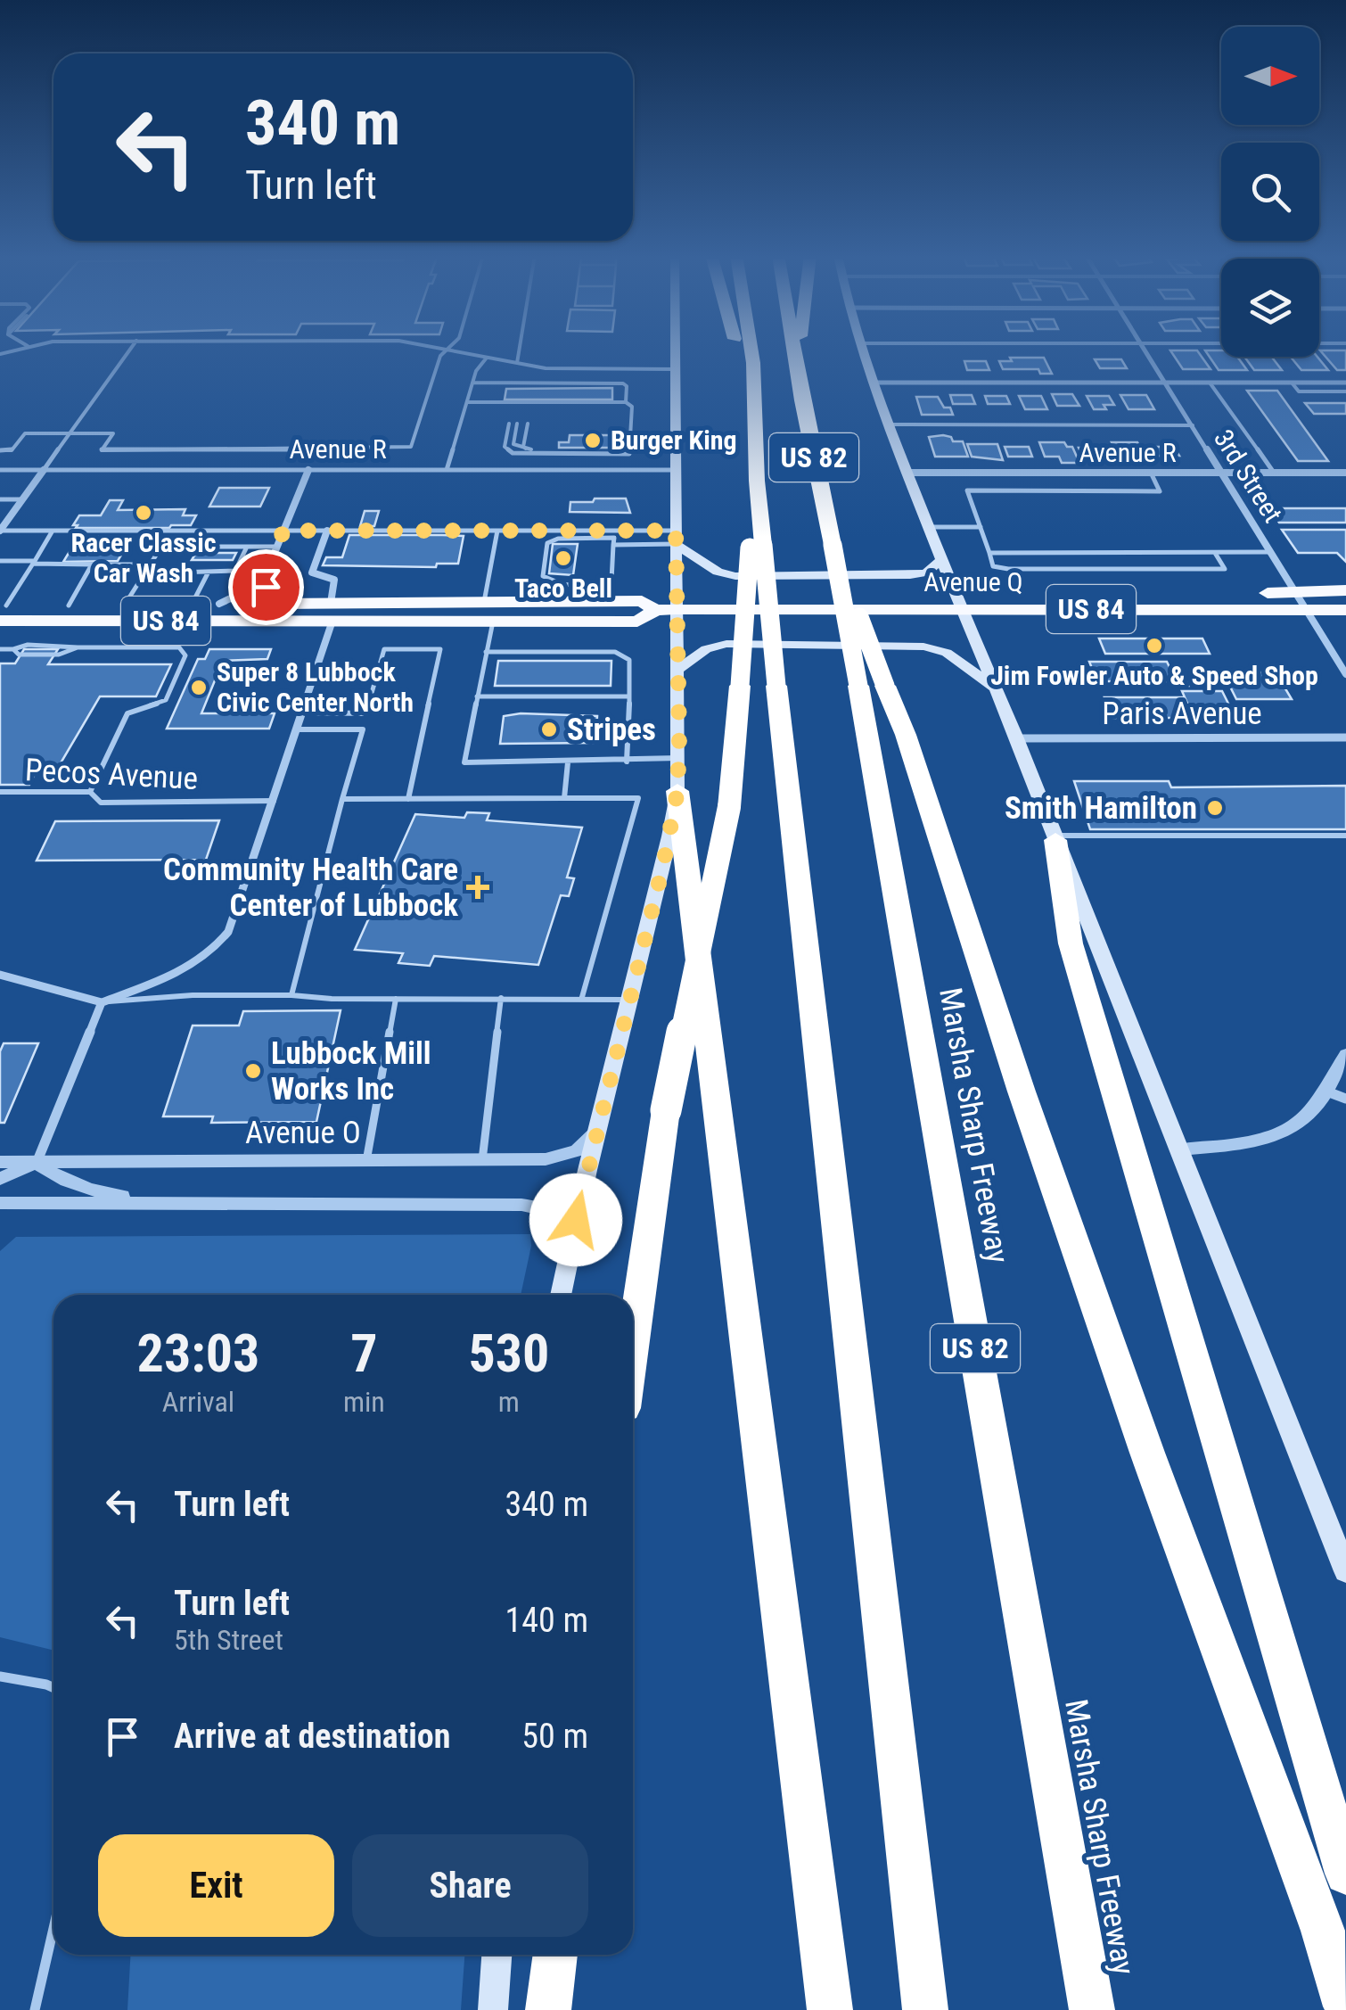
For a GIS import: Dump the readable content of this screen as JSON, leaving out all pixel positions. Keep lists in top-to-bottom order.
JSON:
{
  "streets": {
    "highway": [
      "US 82",
      "Avenue Q",
      "US 84",
      "Marsha Sharp Freeway"
    ],
    "street": [
      "Avenue R",
      "3rd Street",
      "Paris Avenue",
      "Avenue O"
    ],
    "lane": ["Pecos Avenue"]
  },
  "crossings": [
    ["Avenue R", "3rd Street"],
    ["US 82", "Marsha Sharp Freeway"],
    ["3rd Street", "Avenue Q"],
    ["3rd Street", "US 84"],
    ["Avenue Q", "US 84"]
  ],
  "places": {
    "other": [
      "Burger King",
      "Racer Classic Car Wash",
      "Taco Bell",
      "Jim Fowler Auto & Speed Shop",
      "Super 8 Lubbock Civic Center North",
      "Stripes",
      "Smith Hamilton",
      "Lubbock Mill Works Inc"
    ],
    "health": ["Community Health Care Center of Lubbock"]
  },
  "north": "right",
  "page": {
    "turn": ["340 m", "Turn left"],
    "eta": [
      "23:03",
      "Arrival",
      "7",
      "min",
      "530",
      "m"
    ],
    "list": [
      {
        "name": "Turn left",
        "value": "340 m"
      },
      {
        "name": "Turn left",
        "note": "5th Street",
        "value": "140 m"
      },
      {
        "name": "Arrive at destination",
        "value": "50 m"
      }
    ],
    "buttons": ["Exit", "Share"]
  }
}
